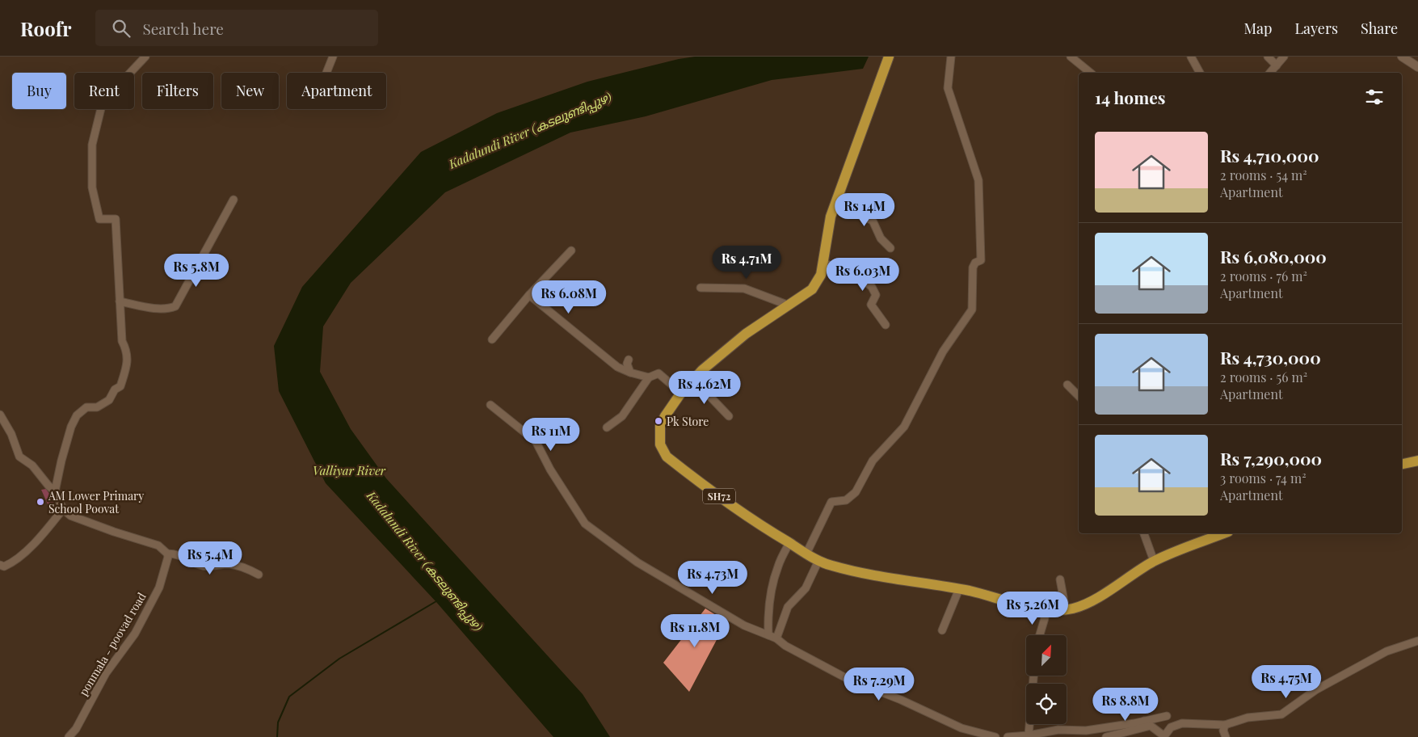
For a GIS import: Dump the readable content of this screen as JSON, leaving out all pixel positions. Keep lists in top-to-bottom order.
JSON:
{
  "streets": {
    "main road": ["SH72"],
    "street": ["ponmala - poovad road"]
  },
  "water": ["Kadalundi River (കടലുണ്ടിപ്പുഴ)", "Valliyar River"],
  "places": ["Pk Store", "AM Lower Primary School Poovat"],
  "north": "top right",
  "page": {
    "header": "Roofr",
    "search": "Search here",
    "nav": ["Map", "Layers", "Share"],
    "chip": [
      "Buy",
      "Rent",
      "Filters",
      "New",
      "Apartment"
    ],
    "heading": "14 homes",
    "list": [
      {
        "name": "Rs 4,710,000",
        "note": "2 rooms · 54 m² · Apartment"
      },
      {
        "name": "Rs 6,080,000",
        "note": "2 rooms · 76 m² · Apartment"
      },
      {
        "name": "Rs 4,730,000",
        "note": "2 rooms · 56 m² · Apartment"
      },
      {
        "name": "Rs 7,290,000",
        "note": "3 rooms · 74 m² · Apartment"
      }
    ],
    "price": [
      "Rs 14M",
      "Rs 4.71M",
      "Rs 5.8M",
      "Rs 6.03M",
      "Rs 6.08M",
      "Rs 4.62M",
      "Rs 11M",
      "Rs 5.4M",
      "Rs 4.73M",
      "Rs 5.26M",
      "Rs 11.8M",
      "Rs 4.75M",
      "Rs 7.29M",
      "Rs 8.8M"
    ]
  }
}
